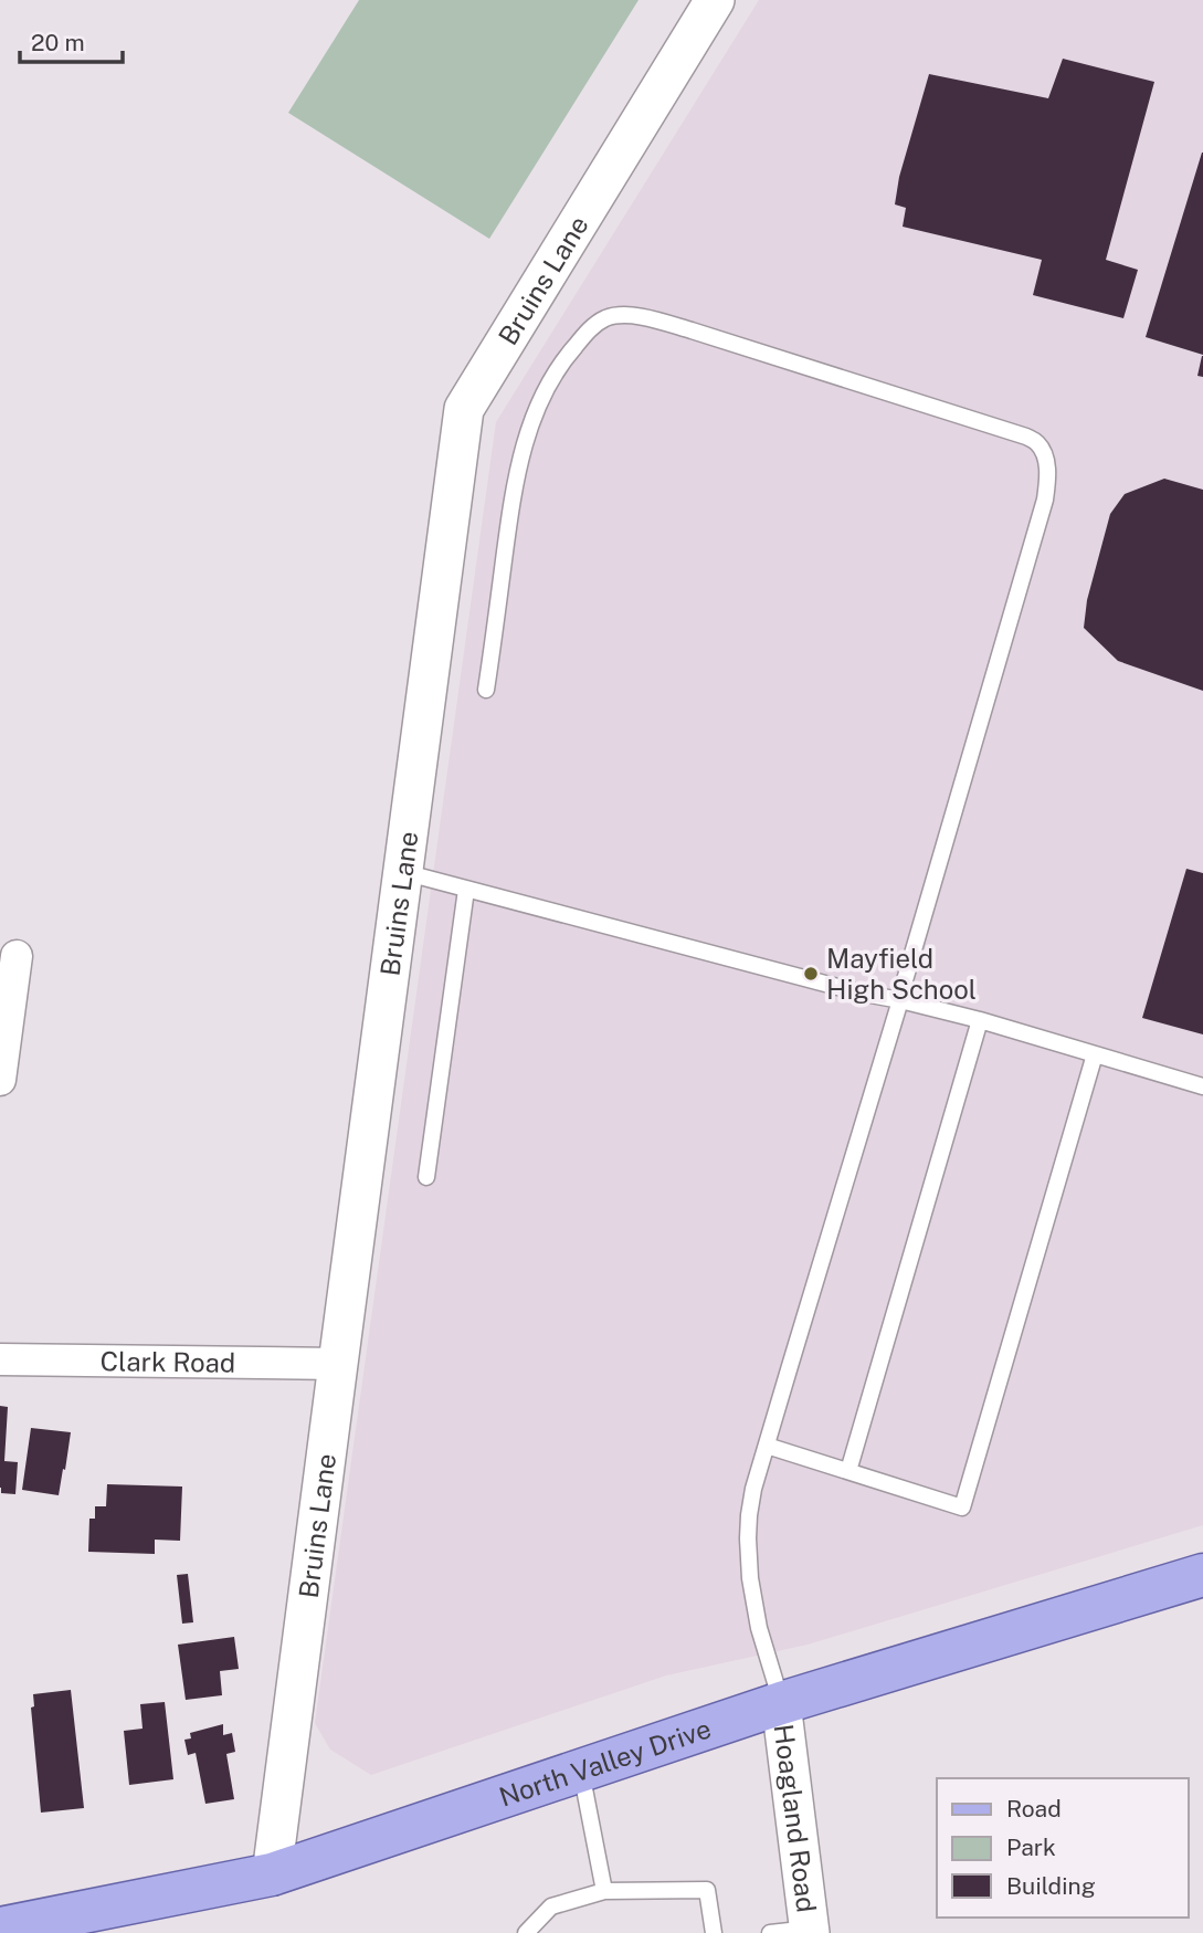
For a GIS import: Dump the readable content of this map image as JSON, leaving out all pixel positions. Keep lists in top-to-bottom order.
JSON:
{
  "streets": {
    "main road": ["North Valley Drive"],
    "street": ["Bruins Lane", "Clark Road", "Hoagland Road"]
  },
  "crossings": [
    ["Bruins Lane", "Clark Road"],
    ["Bruins Lane", "North Valley Drive"],
    ["North Valley Drive", "Hoagland Road"]
  ],
  "places": ["Mayfield High School"],
  "legend": ["Road", "Park", "Building"],
  "scale_bar": "20 m"
}
